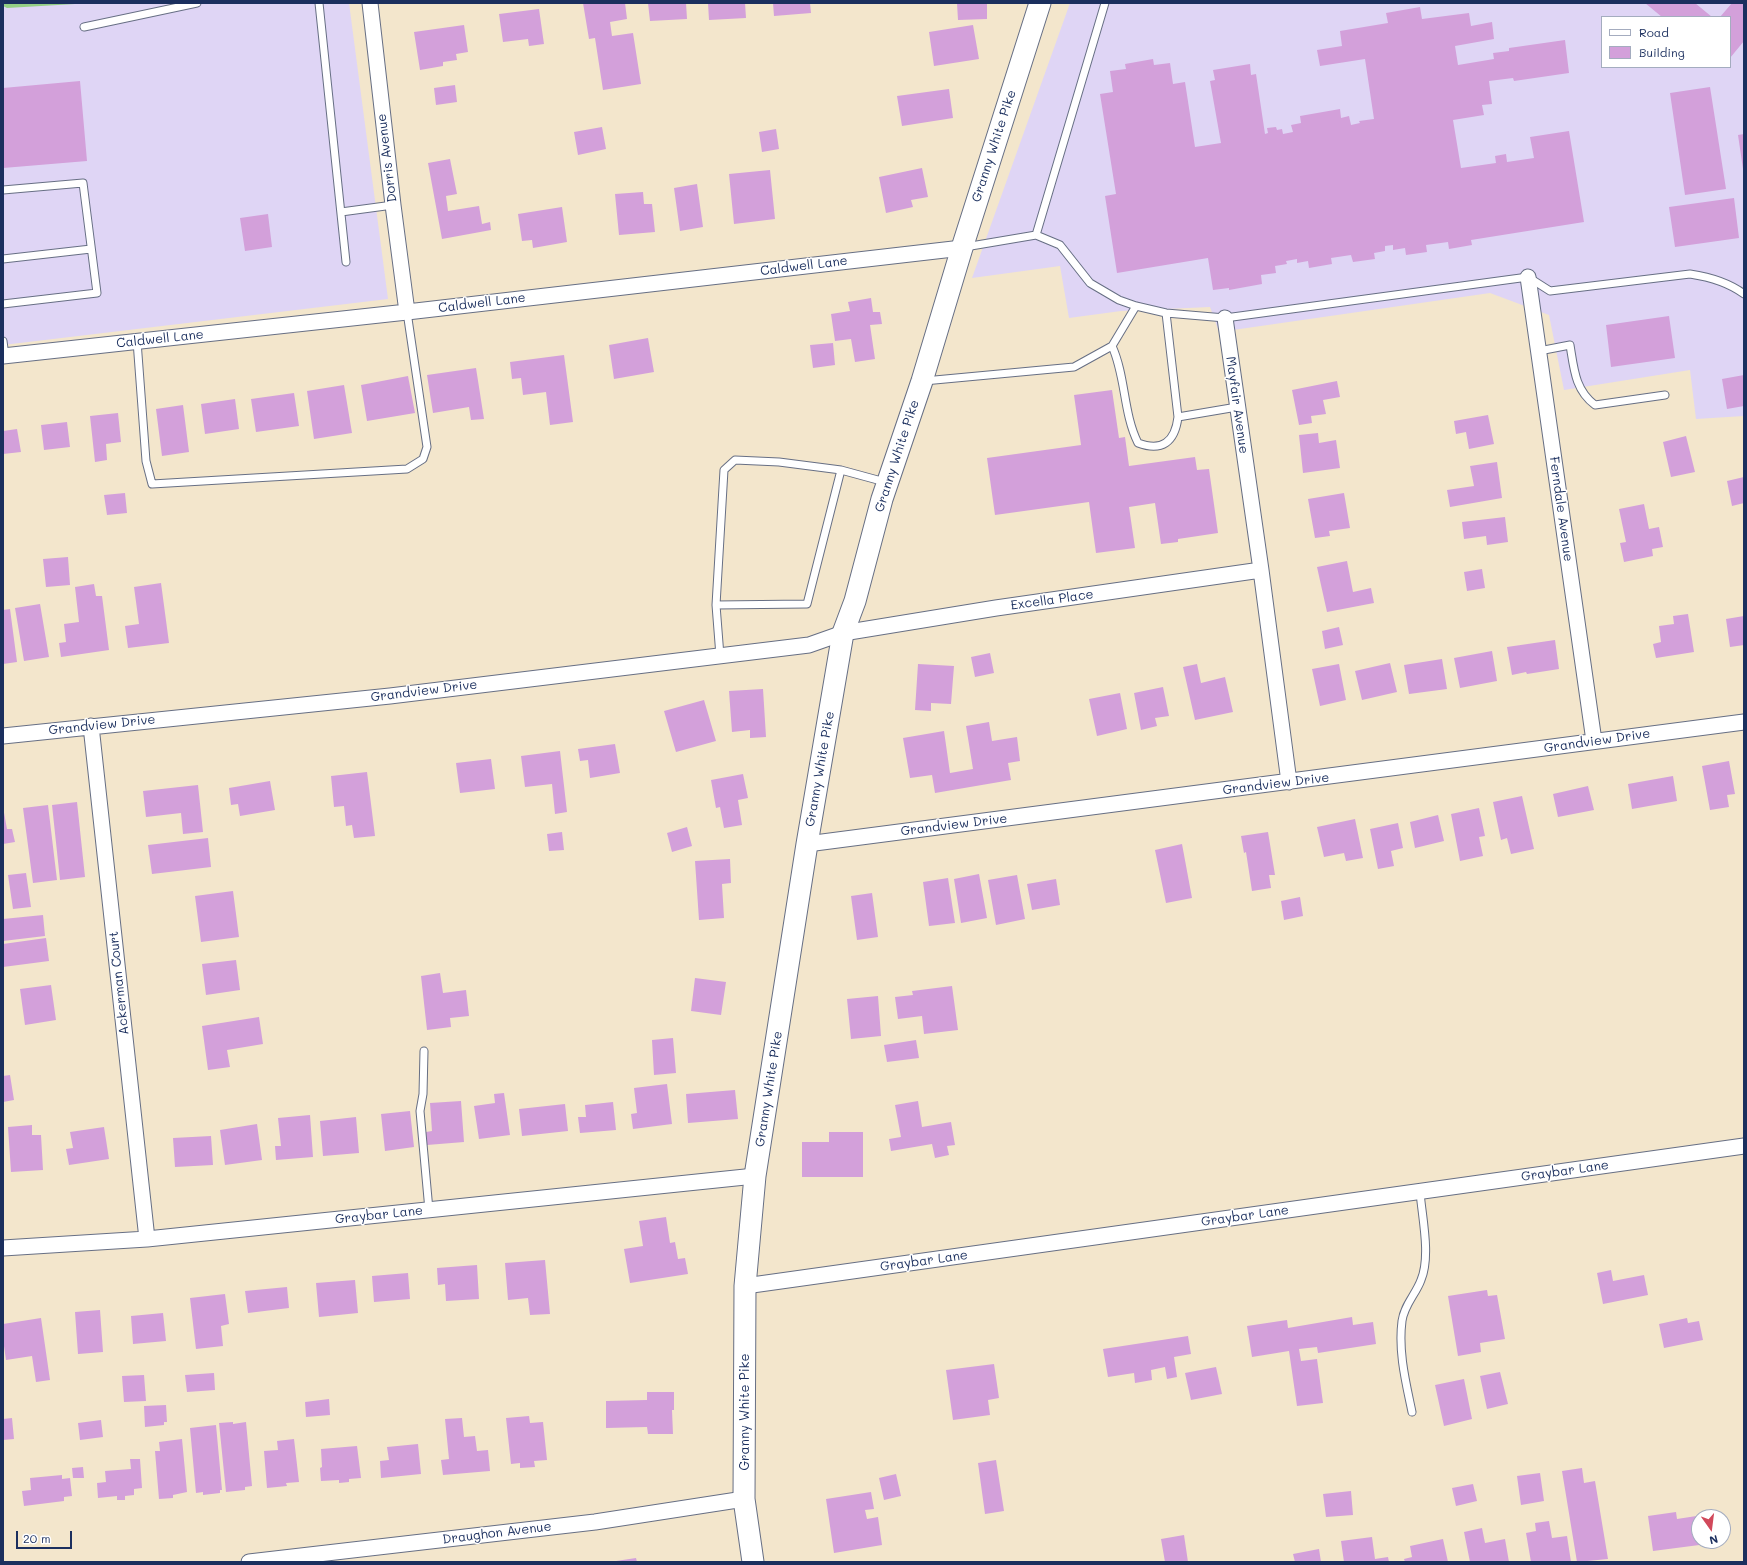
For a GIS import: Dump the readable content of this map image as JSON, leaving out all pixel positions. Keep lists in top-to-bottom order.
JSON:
{
  "streets": {
    "main road": ["Granny White Pike"],
    "street": [
      "Dorris Avenue",
      "Caldwell Lane",
      "Mayfair Avenue",
      "Ferndale Avenue",
      "Excella Place",
      "Grandview Drive",
      "Ackerman Court",
      "Graybar Lane",
      "Draughon Avenue"
    ]
  },
  "crossings": [
    ["Granny White Pike", "Caldwell Lane"],
    ["Granny White Pike", "Excella Place"],
    ["Granny White Pike", "Grandview Drive"],
    ["Granny White Pike", "Graybar Lane"],
    ["Granny White Pike", "Draughon Avenue"],
    ["Dorris Avenue", "Caldwell Lane"],
    ["Mayfair Avenue", "Excella Place"],
    ["Mayfair Avenue", "Grandview Drive"],
    ["Ferndale Avenue", "Grandview Drive"],
    ["Excella Place", "Grandview Drive"],
    ["Grandview Drive", "Ackerman Court"],
    ["Ackerman Court", "Graybar Lane"]
  ],
  "legend": ["Road", "Building"],
  "scale_bar": "20 m",
  "north": "bottom"
}
